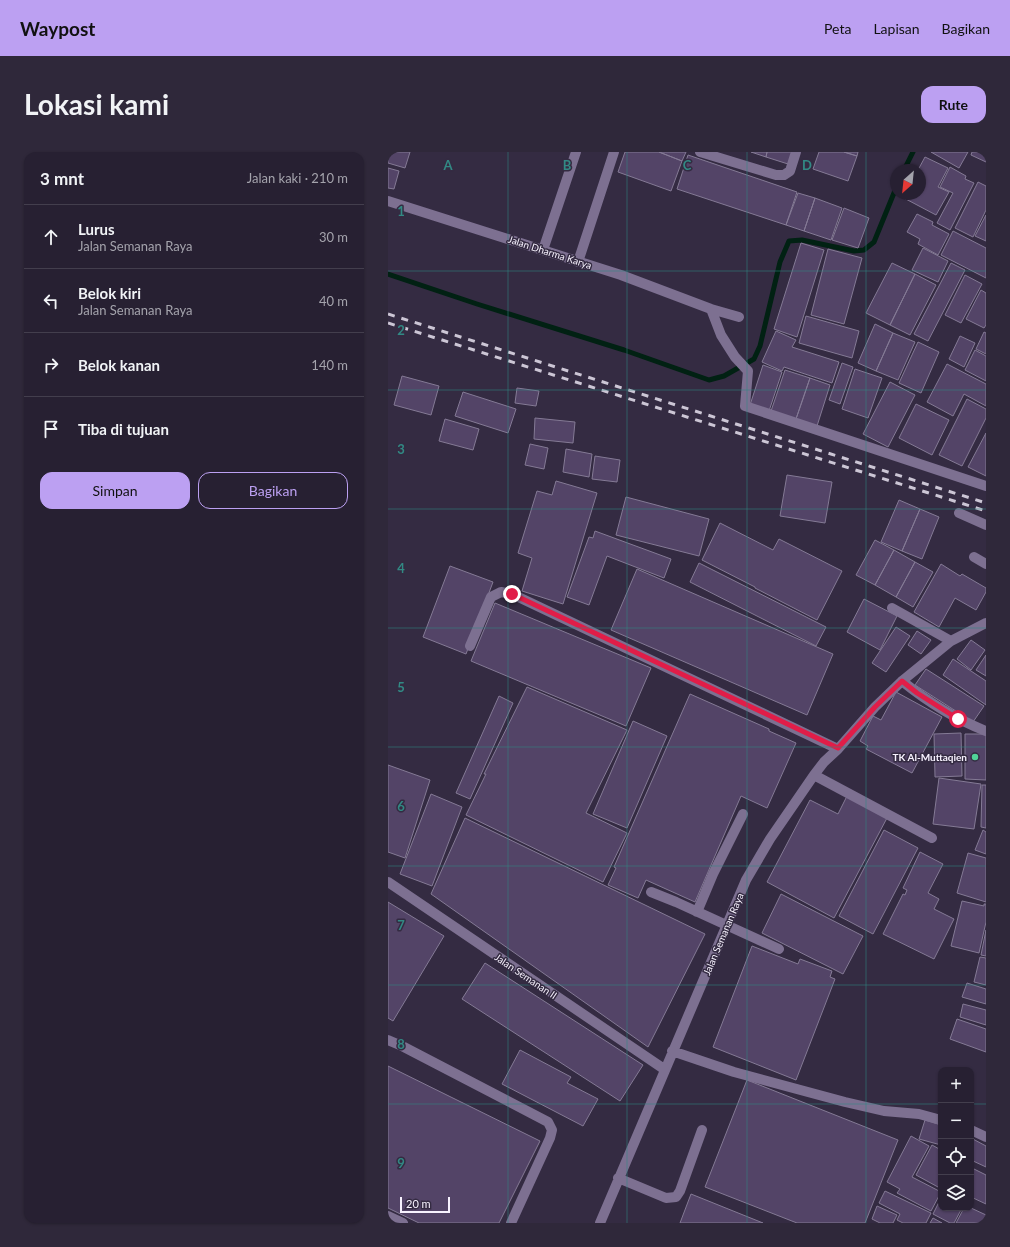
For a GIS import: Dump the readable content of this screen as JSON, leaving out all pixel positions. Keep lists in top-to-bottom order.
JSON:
{
  "streets": {
    "street": ["Jalan Dharma Karya", "Jalan Semanan Raya", "Jalan Semanan II"]
  },
  "crossings": [
    ["Jalan Semanan Raya", "Jalan Semanan II"]
  ],
  "places": ["TK Al-Muttaqien"],
  "scale_bar": "20 m",
  "north": "bottom left",
  "page": {
    "header": "Waypost",
    "nav": ["Peta", "Lapisan", "Bagikan"],
    "buttons": [
      "Rute",
      ["Simpan", "Bagikan"]
    ],
    "title": "Lokasi kami",
    "heading": ["3 mnt", "Jalan kaki · 210 m"],
    "list": [
      ["Lurus", "Jalan Semanan Raya", "30 m"],
      ["Belok kiri", "Jalan Semanan Raya", "40 m"],
      ["Belok kanan", "140 m"],
      "Tiba di tujuan"
    ],
    "map_buttons": ["+", "−"],
    "scale": "20 m"
  },
  "grid": {
    "columns": [
      "A",
      "B",
      "C",
      "D"
    ],
    "rows": [
      "1",
      "2",
      "3",
      "4",
      "5",
      "6",
      "7",
      "8",
      "9"
    ]
  }
}
